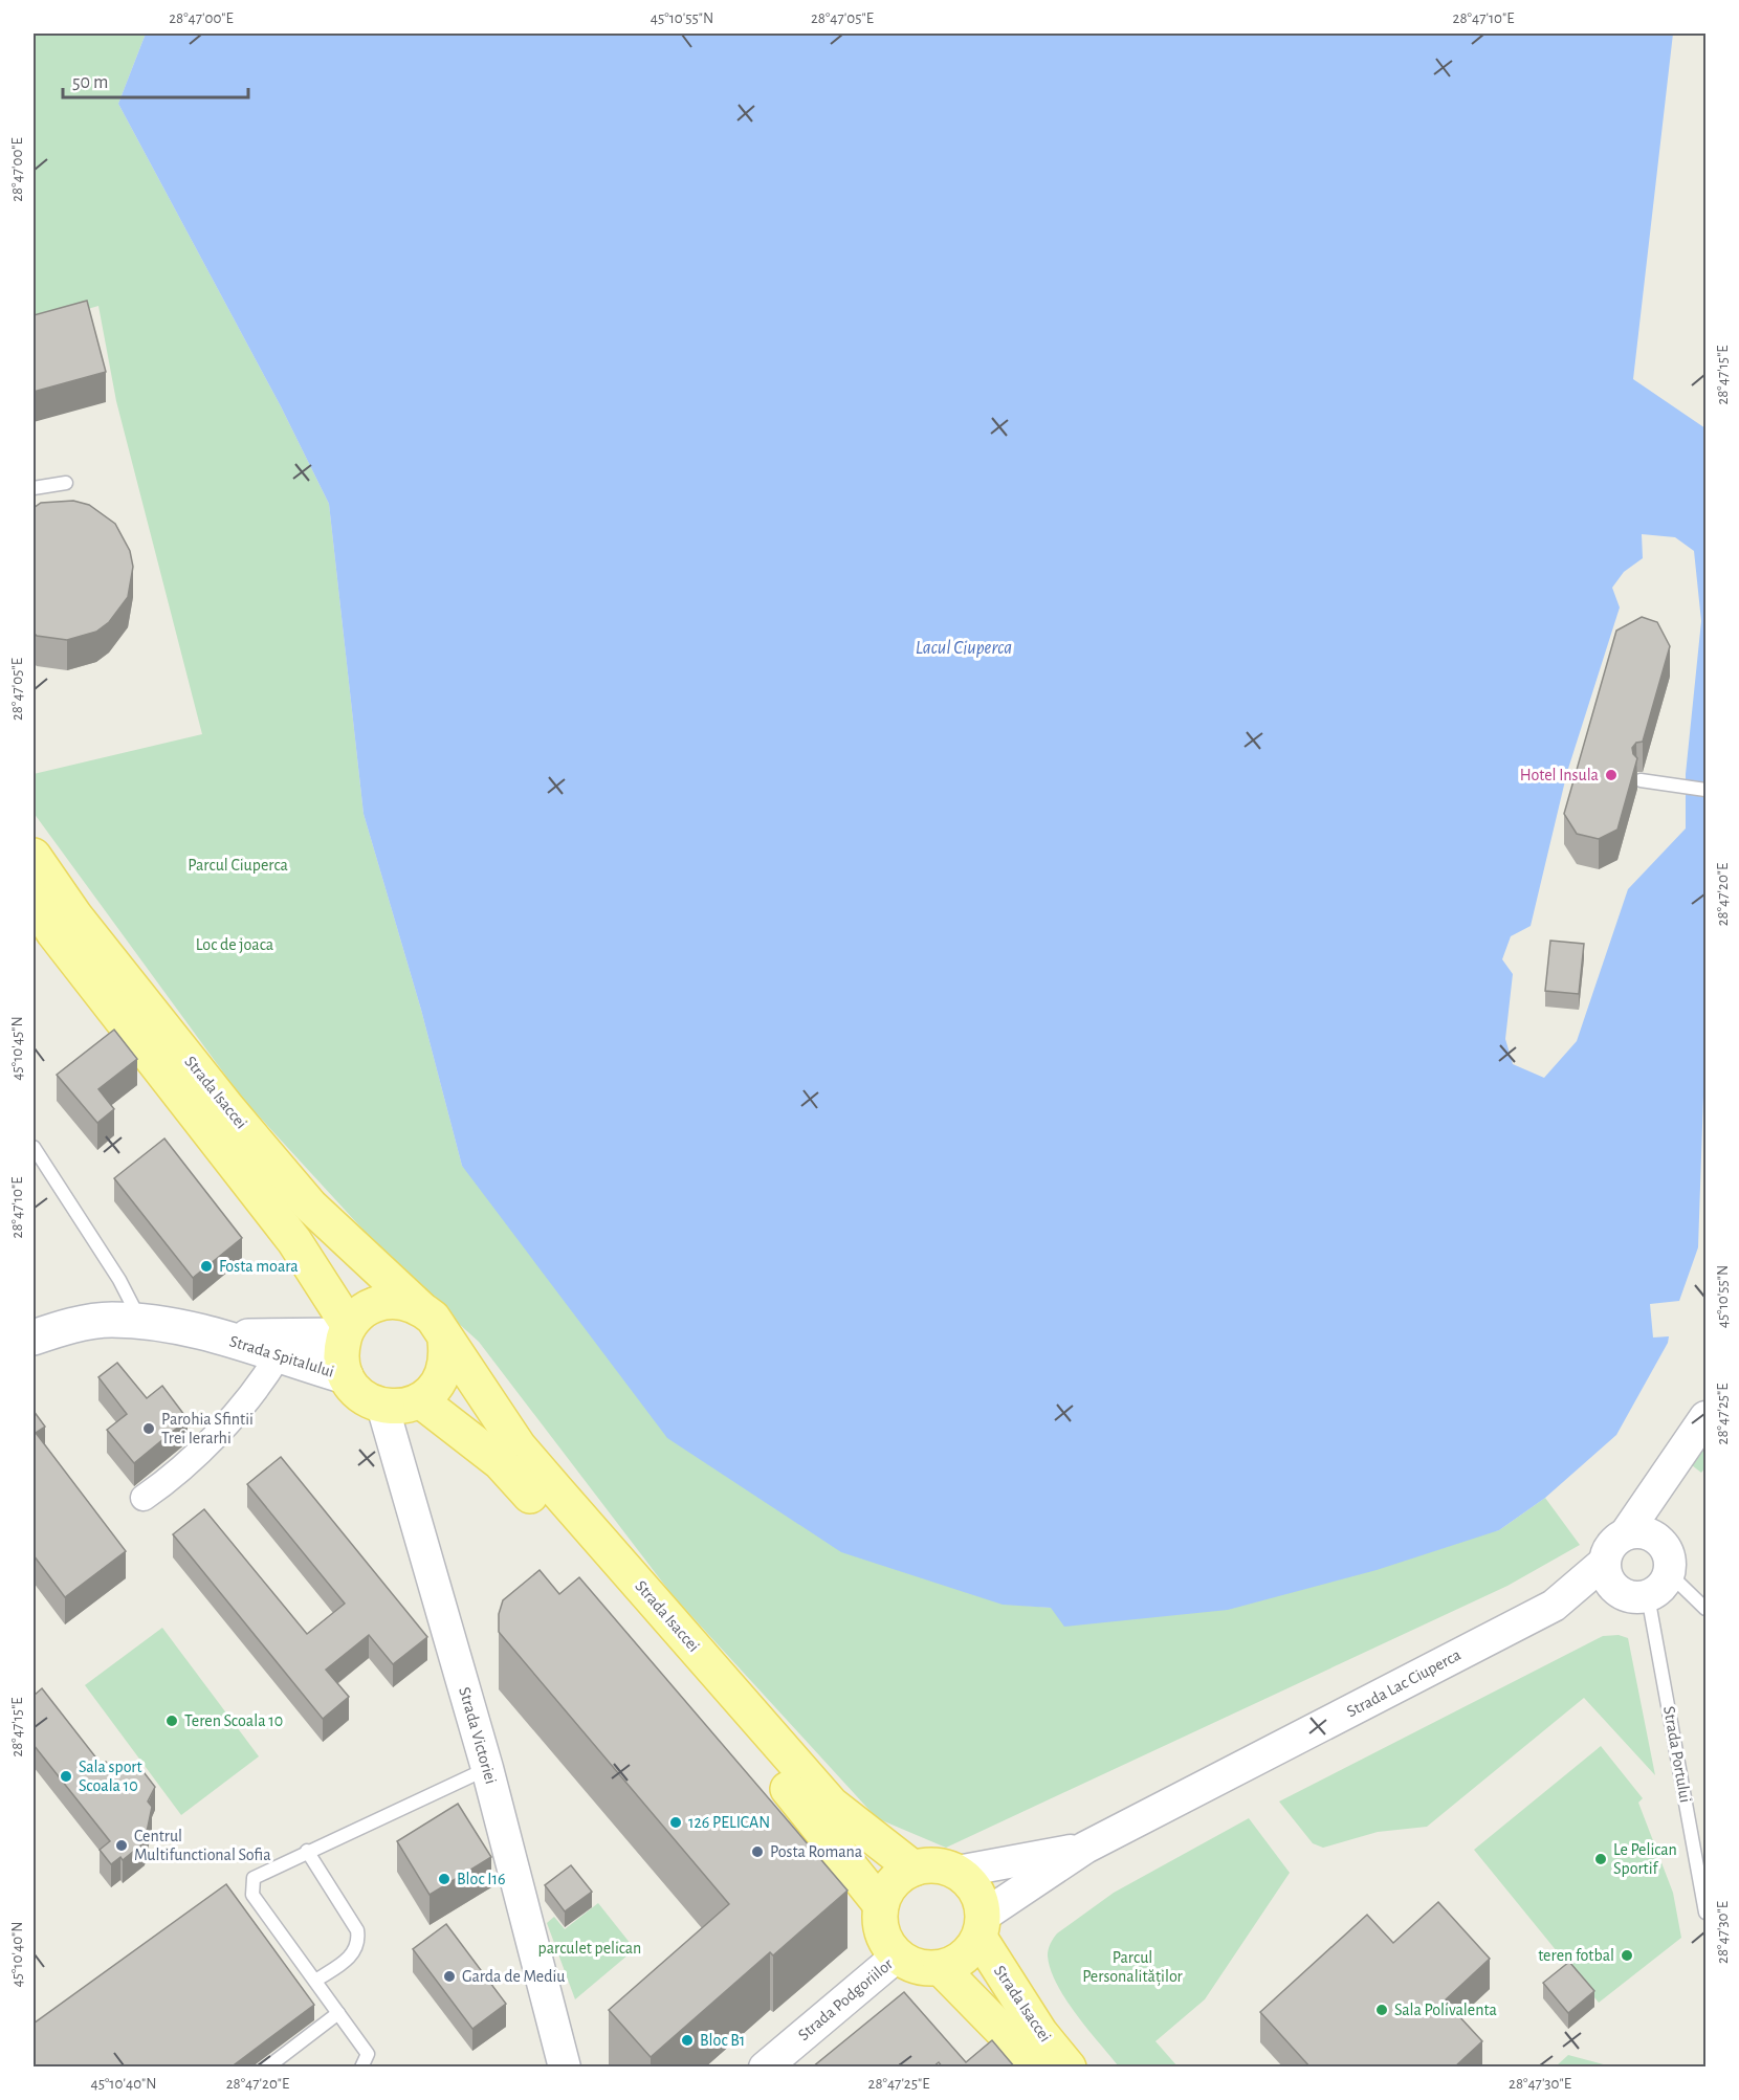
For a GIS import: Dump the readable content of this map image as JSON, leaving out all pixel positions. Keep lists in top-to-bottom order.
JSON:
{
  "streets": {
    "main road": ["Strada Isaccei", "Strada Spitalului"],
    "street": ["Strada Lac Ciuperca", "Strada Victoriei", "Strada Podgoriilor"],
    "lane": ["Strada Portului"]
  },
  "crossings": [
    ["Strada Isaccei", "Strada Spitalului"],
    ["Strada Isaccei", "Strada Lac Ciuperca"],
    ["Strada Isaccei", "Strada Victoriei"],
    ["Strada Isaccei", "Strada Podgoriilor"],
    ["Strada Spitalului", "Strada Victoriei"],
    ["Strada Lac Ciuperca", "Strada Portului"],
    ["Strada Lac Ciuperca", "Strada Podgoriilor"]
  ],
  "water": ["Lacul Ciuperca"],
  "parks": [
    "Parcul Ciuperca",
    "Loc de joaca",
    "parculet pelican",
    "Parcul Personalităților"
  ],
  "places": [
    "Hotel Insula",
    "Fosta moara",
    "Parohia Sfintii Trei Ierarhi",
    "Teren Scoala 10",
    "Sala sport Scoala 10",
    "126 PELICAN",
    "Centrul Multifunctional Sofia",
    "Posta Romana",
    "Le Pelican Sportif",
    "Bloc I16",
    "teren fotbal",
    "Garda de Mediu",
    "Sala Polivalenta",
    "Bloc B1"
  ],
  "scale_bar": "50 m",
  "coordinates": [
    "28°47'00\"E",
    "45°10'55\"N",
    "28°47'05\"E",
    "28°47'10\"E",
    "28°47'15\"E",
    "28°47'20\"E",
    "45°10'45\"N",
    "28°47'25\"E",
    "28°47'30\"E",
    "45°10'40\"N"
  ]
}
